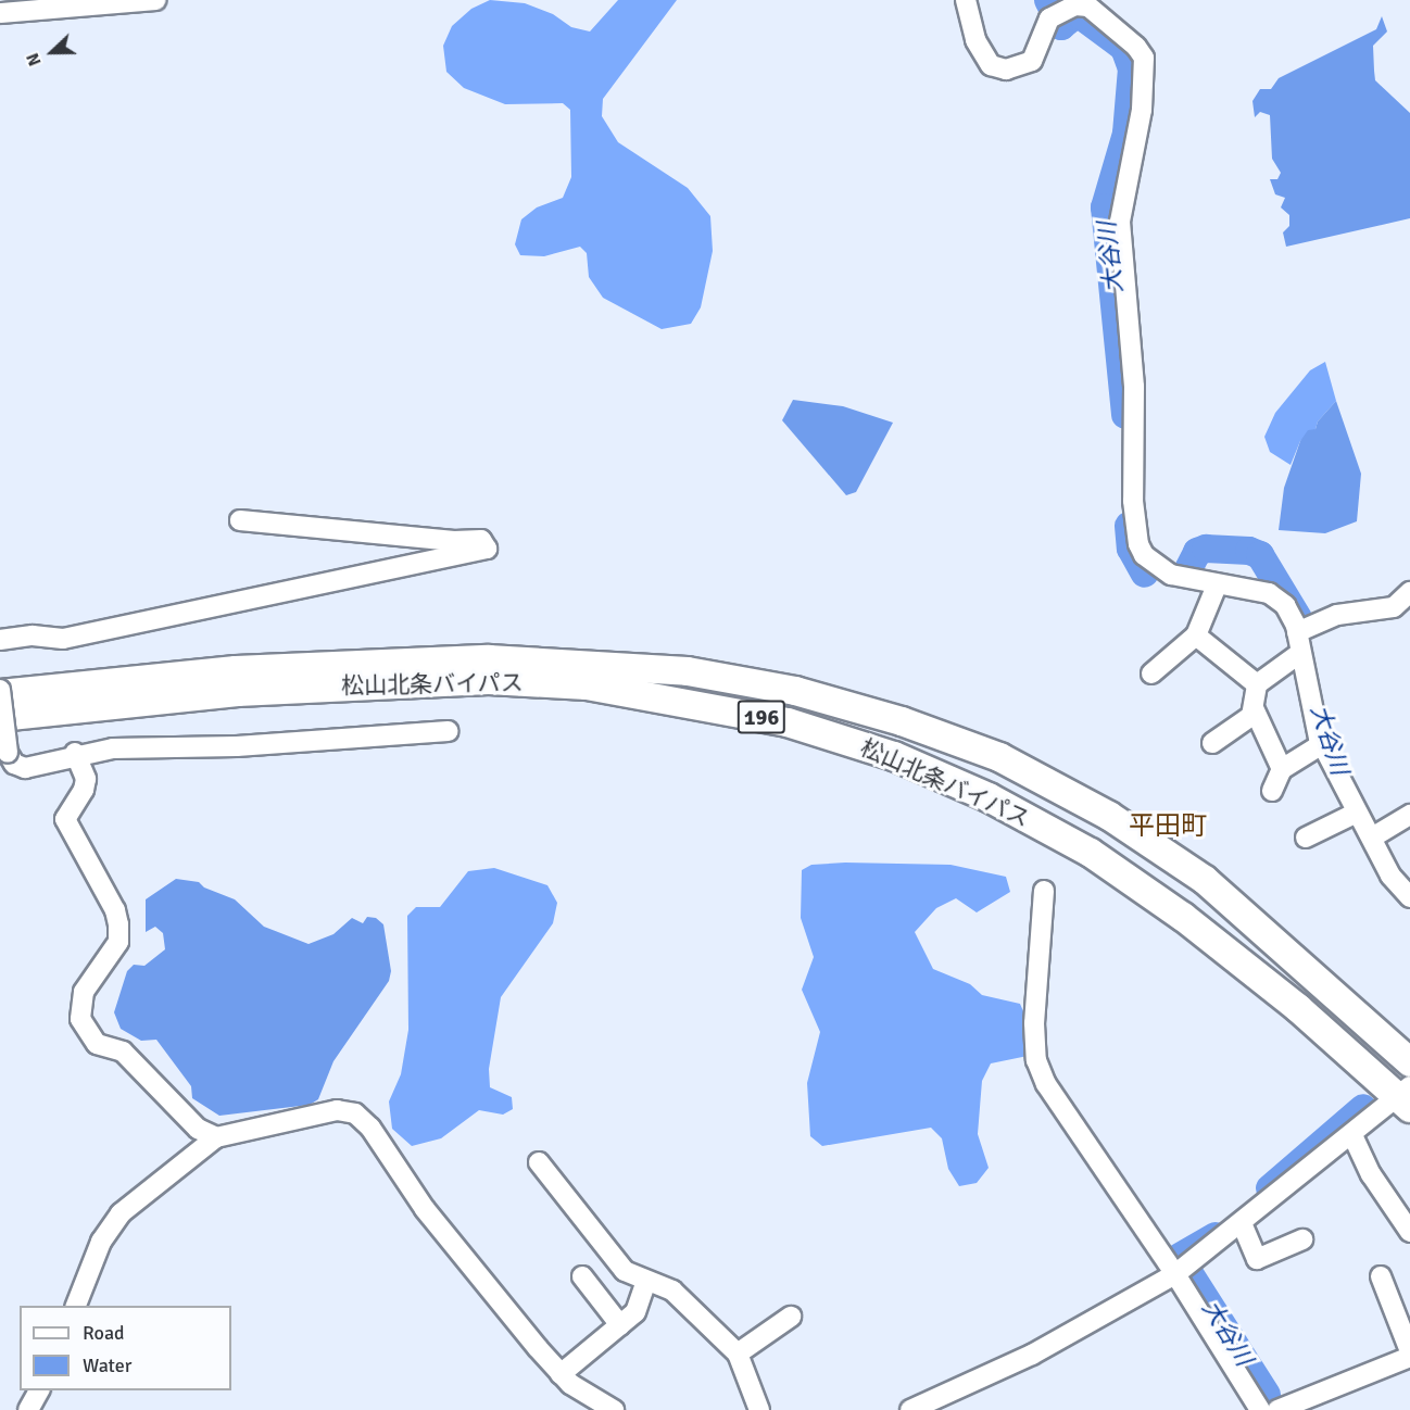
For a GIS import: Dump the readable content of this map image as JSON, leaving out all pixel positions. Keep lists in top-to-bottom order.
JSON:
{
  "streets": {
    "highway": ["松山北条バイパス", "196"]
  },
  "districts": ["平田町"],
  "water": ["大谷川"],
  "legend": ["Road", "Water"],
  "north": "left"
}
